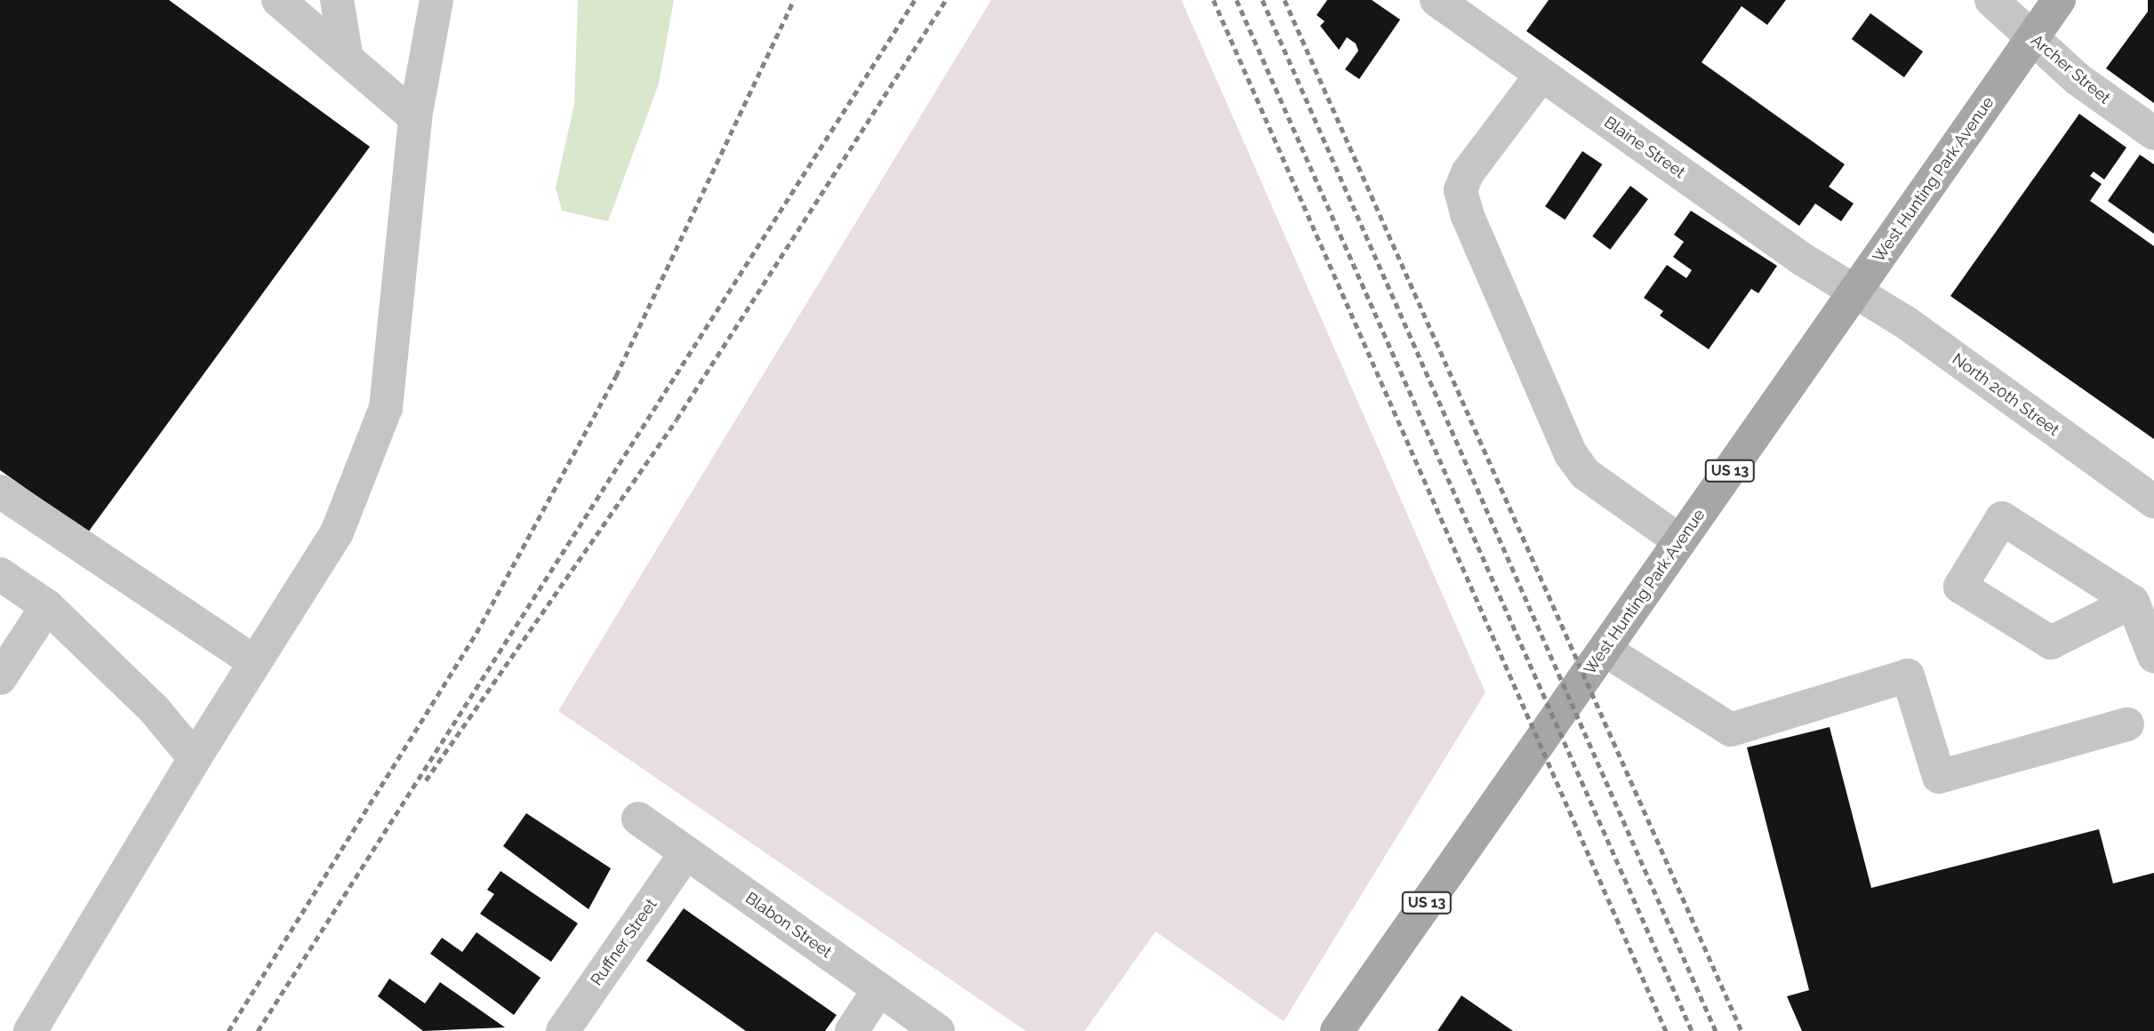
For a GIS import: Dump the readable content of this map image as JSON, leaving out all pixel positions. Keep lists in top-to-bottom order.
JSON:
{
  "streets": {
    "main road": ["West Hunting Park Avenue", "US 13"],
    "street": [
      "Archer Street",
      "Blaine Street",
      "North 20th Street",
      "Blabon Street",
      "Ruffner Street"
    ]
  },
  "crossings": [
    ["Archer Street", "West Hunting Park Avenue"],
    ["Blaine Street", "West Hunting Park Avenue"],
    ["Blaine Street", "North 20th Street"],
    ["West Hunting Park Avenue", "North 20th Street"],
    ["Blabon Street", "Ruffner Street"]
  ]
}
